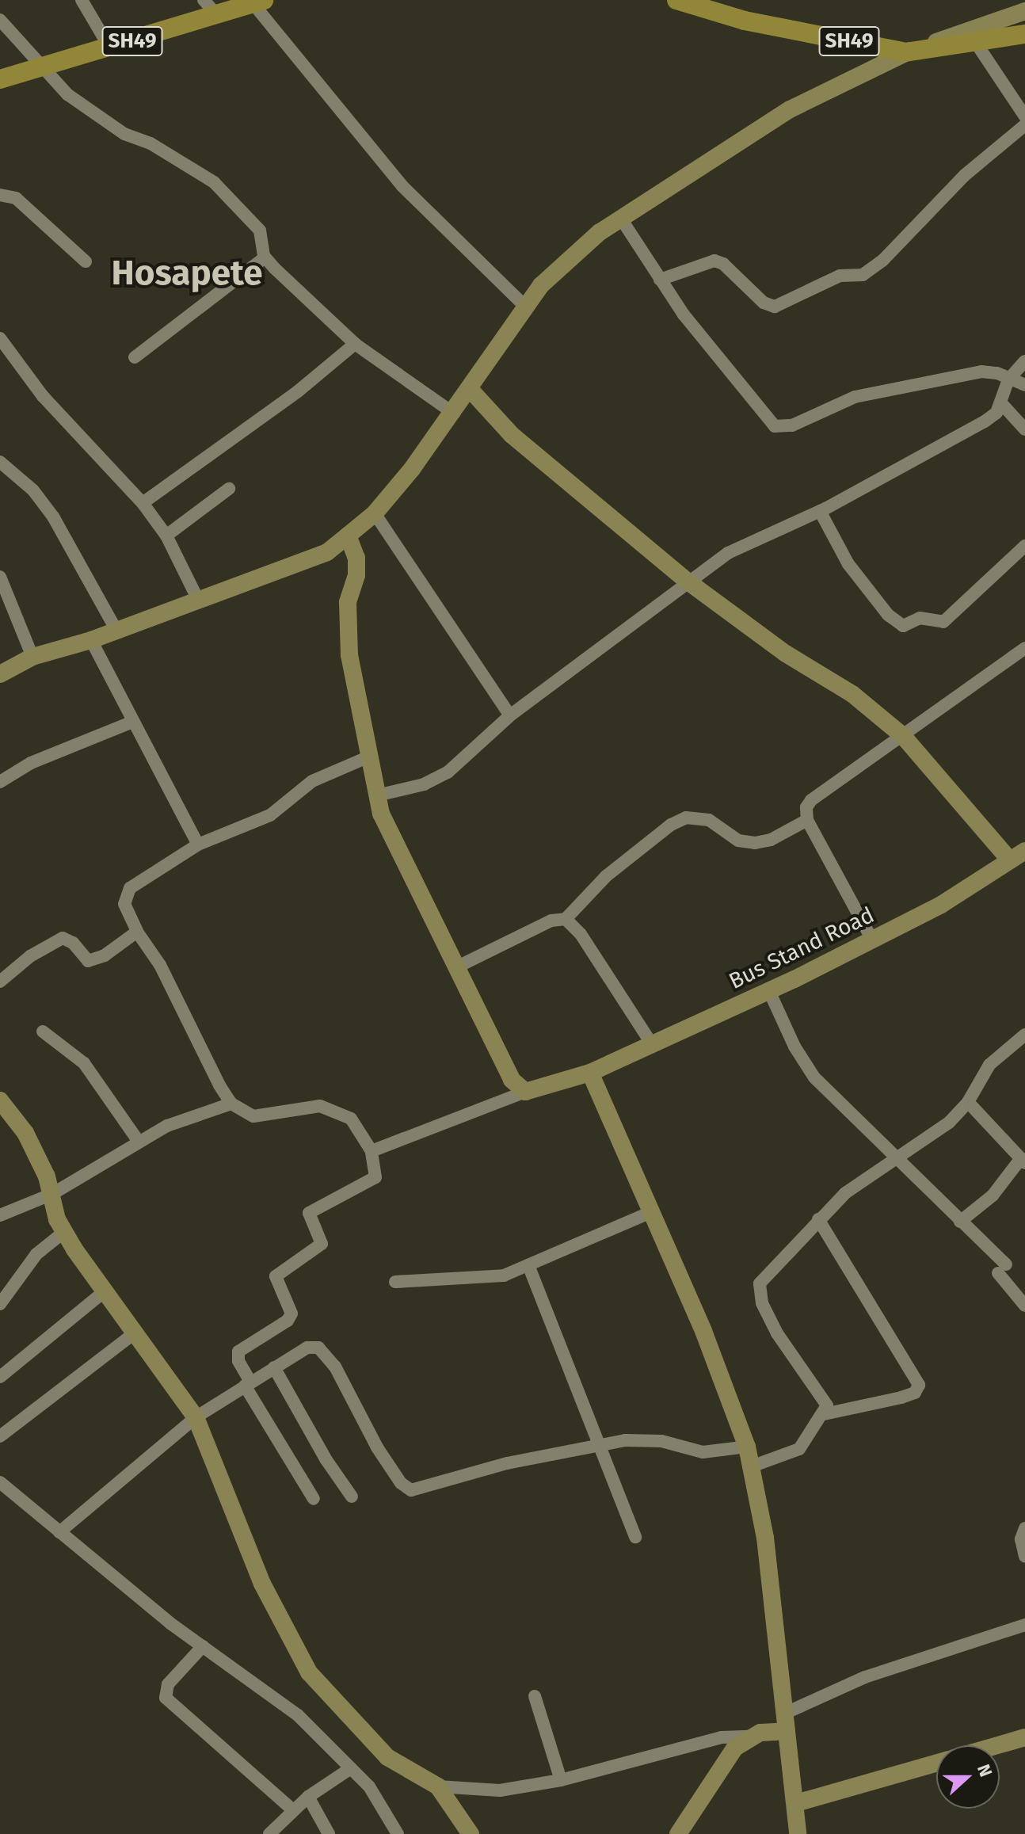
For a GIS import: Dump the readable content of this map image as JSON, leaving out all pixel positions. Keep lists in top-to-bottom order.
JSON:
{
  "streets": {
    "main road": ["SH49"],
    "street": ["Bus Stand Road"]
  },
  "districts": ["Hosapete"],
  "north": "right"
}
